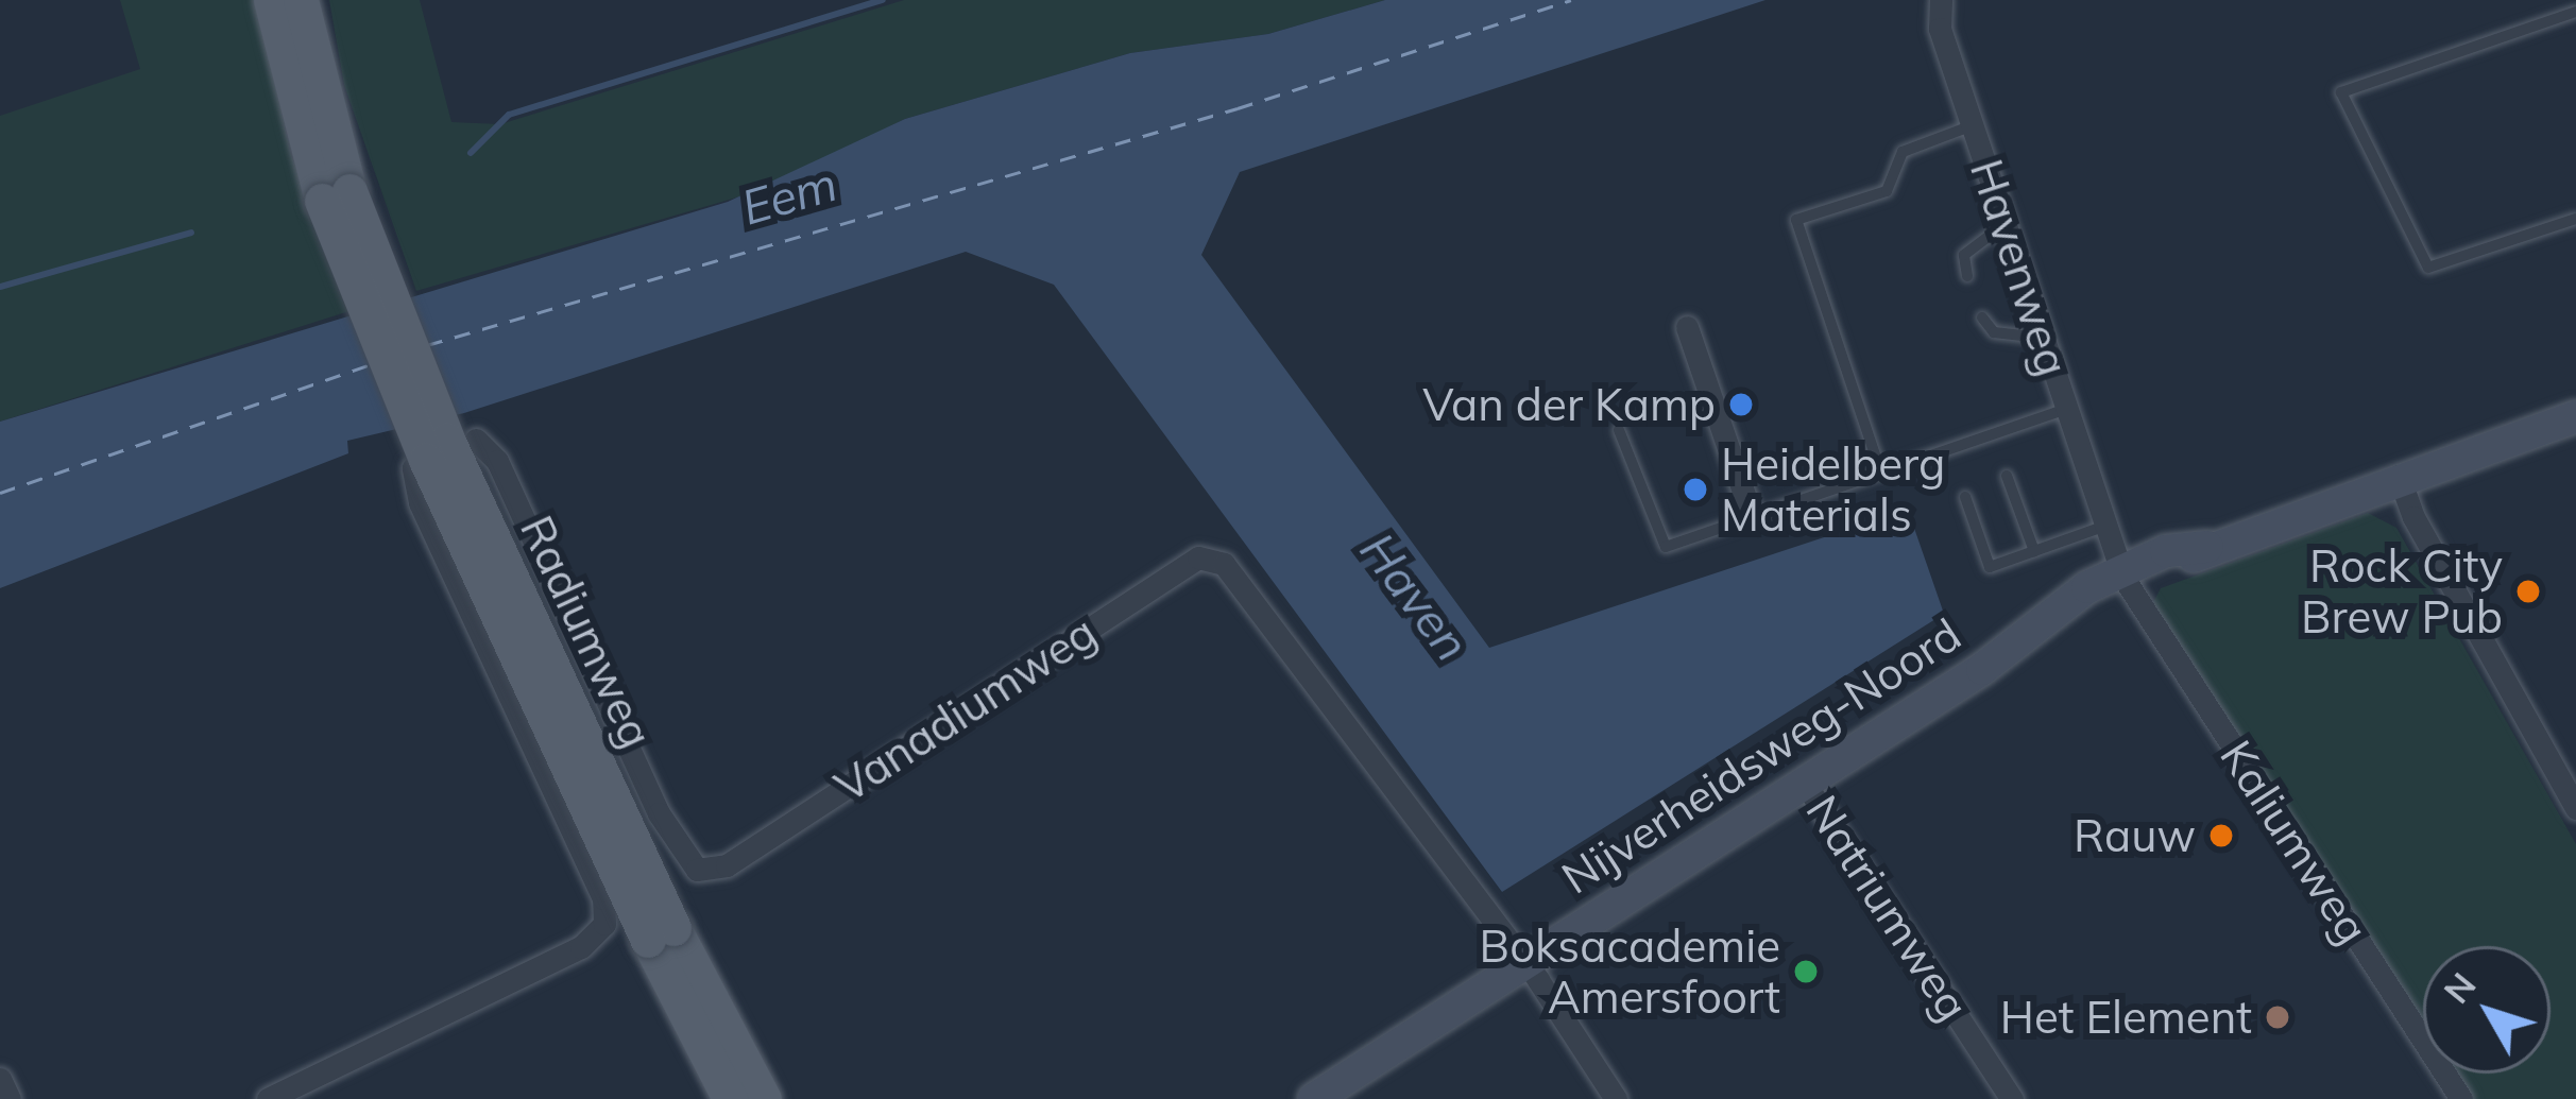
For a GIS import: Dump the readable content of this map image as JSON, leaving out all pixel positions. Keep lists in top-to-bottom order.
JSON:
{
  "streets": {
    "main road": ["Radiumweg"],
    "street": [
      "Havenweg",
      "Vanadiumweg",
      "Nijverheidsweg-Noord",
      "Kaliumweg",
      "Natriumweg"
    ]
  },
  "crossings": [
    ["Havenweg", "Nijverheidsweg-Noord"],
    ["Havenweg", "Kaliumweg"],
    ["Vanadiumweg", "Nijverheidsweg-Noord"],
    ["Nijverheidsweg-Noord", "Kaliumweg"],
    ["Nijverheidsweg-Noord", "Natriumweg"]
  ],
  "water": ["Eem", "Haven"],
  "places": [
    "Van der Kamp",
    "Heidelberg Materials",
    "Rock City Brew Pub",
    "Rauw",
    "Boksacademie Amersfoort",
    "Het Element"
  ],
  "north": "top left"
}
